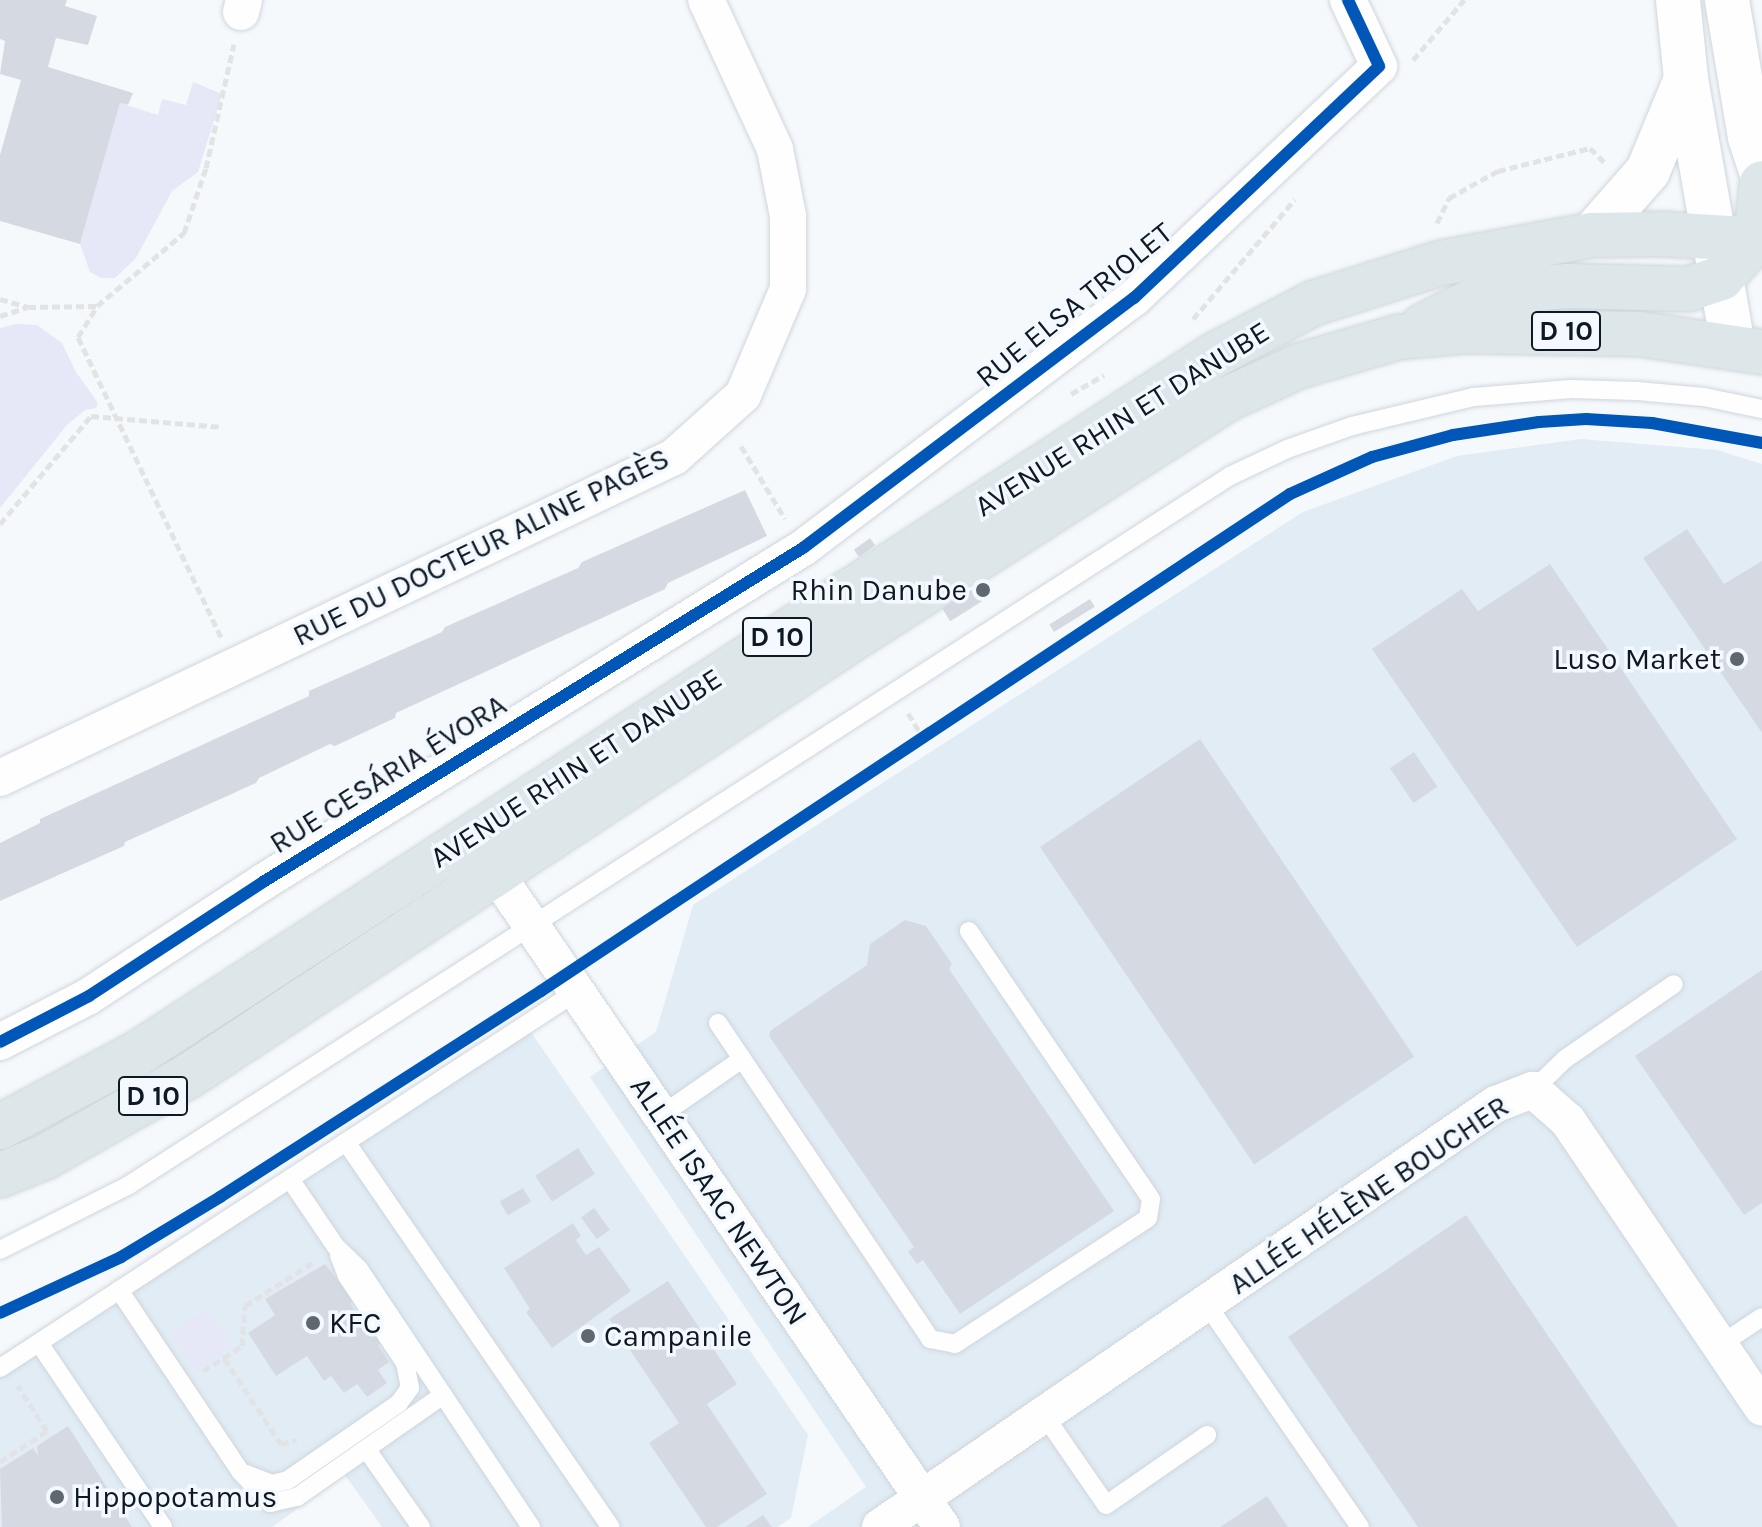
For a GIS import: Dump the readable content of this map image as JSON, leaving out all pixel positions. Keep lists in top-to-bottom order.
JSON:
{
  "streets": {
    "main road": ["D 10", "AVENUE RHIN ET DANUBE"],
    "street": [
      "RUE ELSA TRIOLET",
      "RUE DU DOCTEUR ALINE PAGÈS",
      "RUE CESÁRIA ÉVORA",
      "ALLÉE HÉLÈNE BOUCHER",
      "ALLÉE ISAAC NEWTON"
    ]
  },
  "crossings": [
    ["RUE ELSA TRIOLET", "RUE CESÁRIA ÉVORA"],
    ["D 10", "AVENUE RHIN ET DANUBE"],
    ["AVENUE RHIN ET DANUBE", "ALLÉE ISAAC NEWTON"],
    ["ALLÉE HÉLÈNE BOUCHER", "ALLÉE ISAAC NEWTON"]
  ],
  "places": [
    "Rhin Danube",
    "Luso Market",
    "KFC",
    "Campanile",
    "Hippopotamus"
  ]
}
